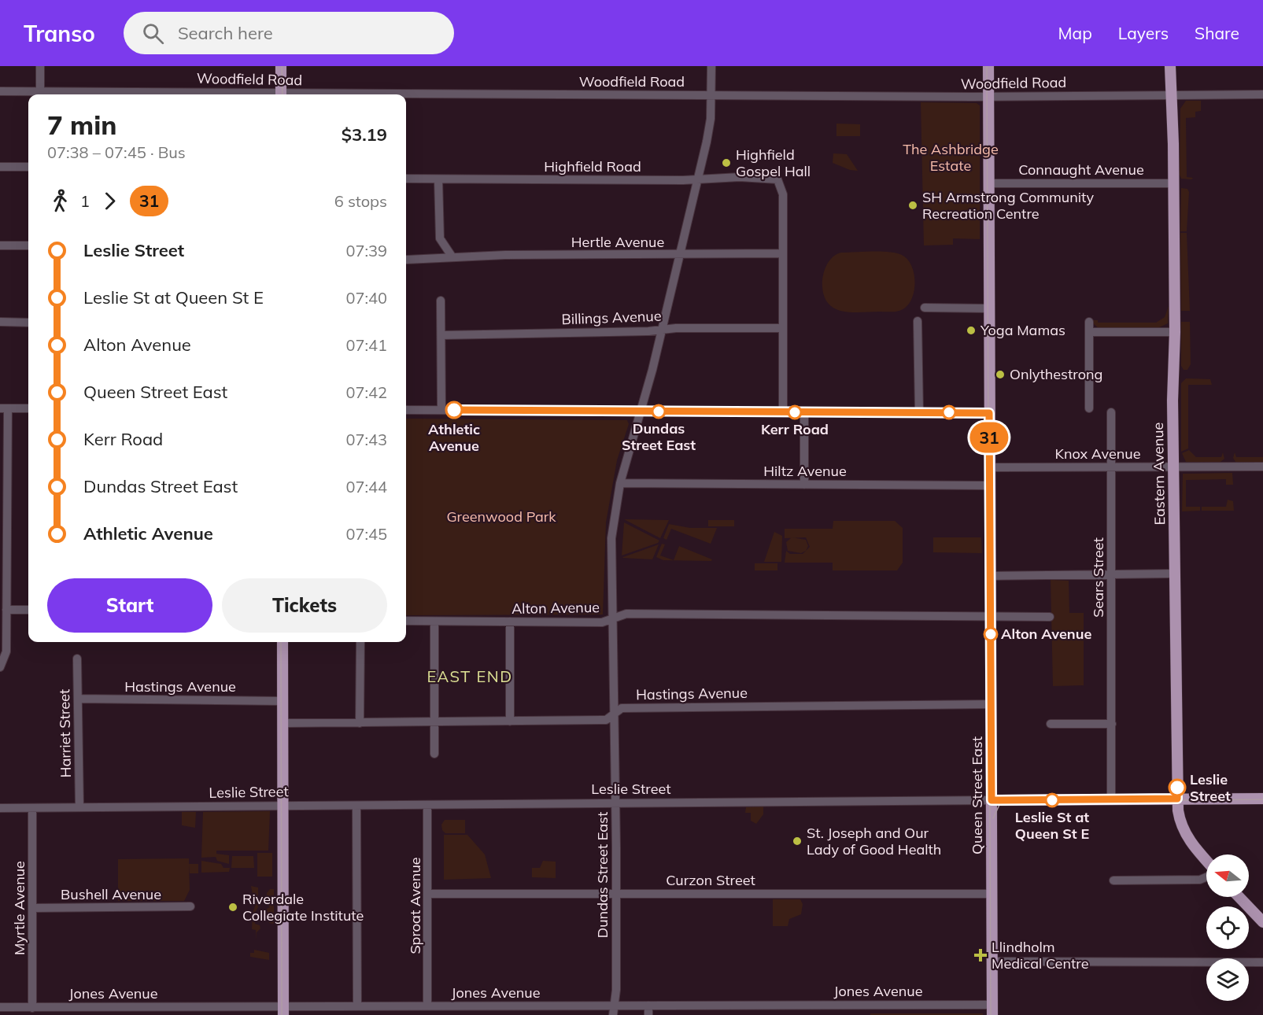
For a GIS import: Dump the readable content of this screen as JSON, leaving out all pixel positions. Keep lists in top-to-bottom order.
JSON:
{
  "streets": {
    "main road": ["Eastern Avenue", "Leslie Street", "Queen Street East"],
    "street": [
      "Woodfield Road",
      "Highfield Road",
      "Connaught Avenue",
      "Hertle Avenue",
      "Billings Avenue",
      "Knox Avenue",
      "Hiltz Avenue",
      "Sears Street",
      "Alton Avenue",
      "Hastings Avenue",
      "Harriet Street",
      "Dundas Street East",
      "Curzon Street",
      "Bushell Avenue",
      "Sproat Avenue",
      "Myrtle Avenue",
      "Jones Avenue"
    ]
  },
  "crossings": [
    ["Woodfield Road", "Eastern Avenue"],
    ["Woodfield Road", "Queen Street East"],
    ["Woodfield Road", "Dundas Street East"],
    ["Highfield Road", "Hertle Avenue"],
    ["Highfield Road", "Dundas Street East"],
    ["Connaught Avenue", "Eastern Avenue"],
    ["Connaught Avenue", "Queen Street East"],
    ["Hertle Avenue", "Dundas Street East"],
    ["Billings Avenue", "Dundas Street East"],
    ["Knox Avenue", "Eastern Avenue"],
    ["Knox Avenue", "Sears Street"],
    ["Knox Avenue", "Queen Street East"],
    ["Hiltz Avenue", "Queen Street East"],
    ["Hiltz Avenue", "Dundas Street East"],
    ["Eastern Avenue", "Leslie Street"],
    ["Sears Street", "Leslie Street"],
    ["Alton Avenue", "Queen Street East"],
    ["Alton Avenue", "Dundas Street East"],
    ["Hastings Avenue", "Harriet Street"],
    ["Hastings Avenue", "Queen Street East"],
    ["Hastings Avenue", "Dundas Street East"],
    ["Harriet Street", "Leslie Street"],
    ["Leslie Street", "Queen Street East"],
    ["Leslie Street", "Dundas Street East"],
    ["Leslie Street", "Sproat Avenue"],
    ["Leslie Street", "Myrtle Avenue"],
    ["Queen Street East", "Curzon Street"],
    ["Queen Street East", "Jones Avenue"],
    ["Dundas Street East", "Curzon Street"],
    ["Dundas Street East", "Jones Avenue"],
    ["Curzon Street", "Sproat Avenue"],
    ["Bushell Avenue", "Myrtle Avenue"],
    ["Sproat Avenue", "Jones Avenue"],
    ["Myrtle Avenue", "Jones Avenue"]
  ],
  "districts": ["EAST END"],
  "parks": ["The Ashbridge Estate", "Greenwood Park"],
  "places": {
    "other": [
      "Highfield Gospel Hall",
      "SH Armstrong Community Recreation Centre",
      "Yoga Mamas",
      "Onlythestrong",
      "Athletic Avenue",
      "Dundas Street East",
      "Kerr Road",
      "Alton Avenue",
      "Leslie Street",
      "Leslie St at Queen St E",
      "St. Joseph and Our Lady of Good Health",
      "Riverdale Collegiate Institute"
    ],
    "health": ["Llindholm Medical Centre"]
  },
  "lines": ["bus line 31"],
  "north": "left",
  "page": {
    "header": "Transo",
    "search": "Search here",
    "nav": ["Map", "Layers", "Share"],
    "on_map": "31",
    "heading": ["7 min", "07:38 – 07:45 · Bus", "$3.19"],
    "legs": ["1", "31", "6 stops"],
    "list": [
      {
        "name": "Leslie Street",
        "value": "07:39"
      },
      {
        "name": "Leslie St at Queen St E",
        "value": "07:40"
      },
      {
        "name": "Alton Avenue",
        "value": "07:41"
      },
      {
        "name": "Queen Street East",
        "value": "07:42"
      },
      {
        "name": "Kerr Road",
        "value": "07:43"
      },
      {
        "name": "Dundas Street East",
        "value": "07:44"
      },
      {
        "name": "Athletic Avenue",
        "value": "07:45"
      }
    ],
    "buttons": ["Start", "Tickets"]
  }
}
